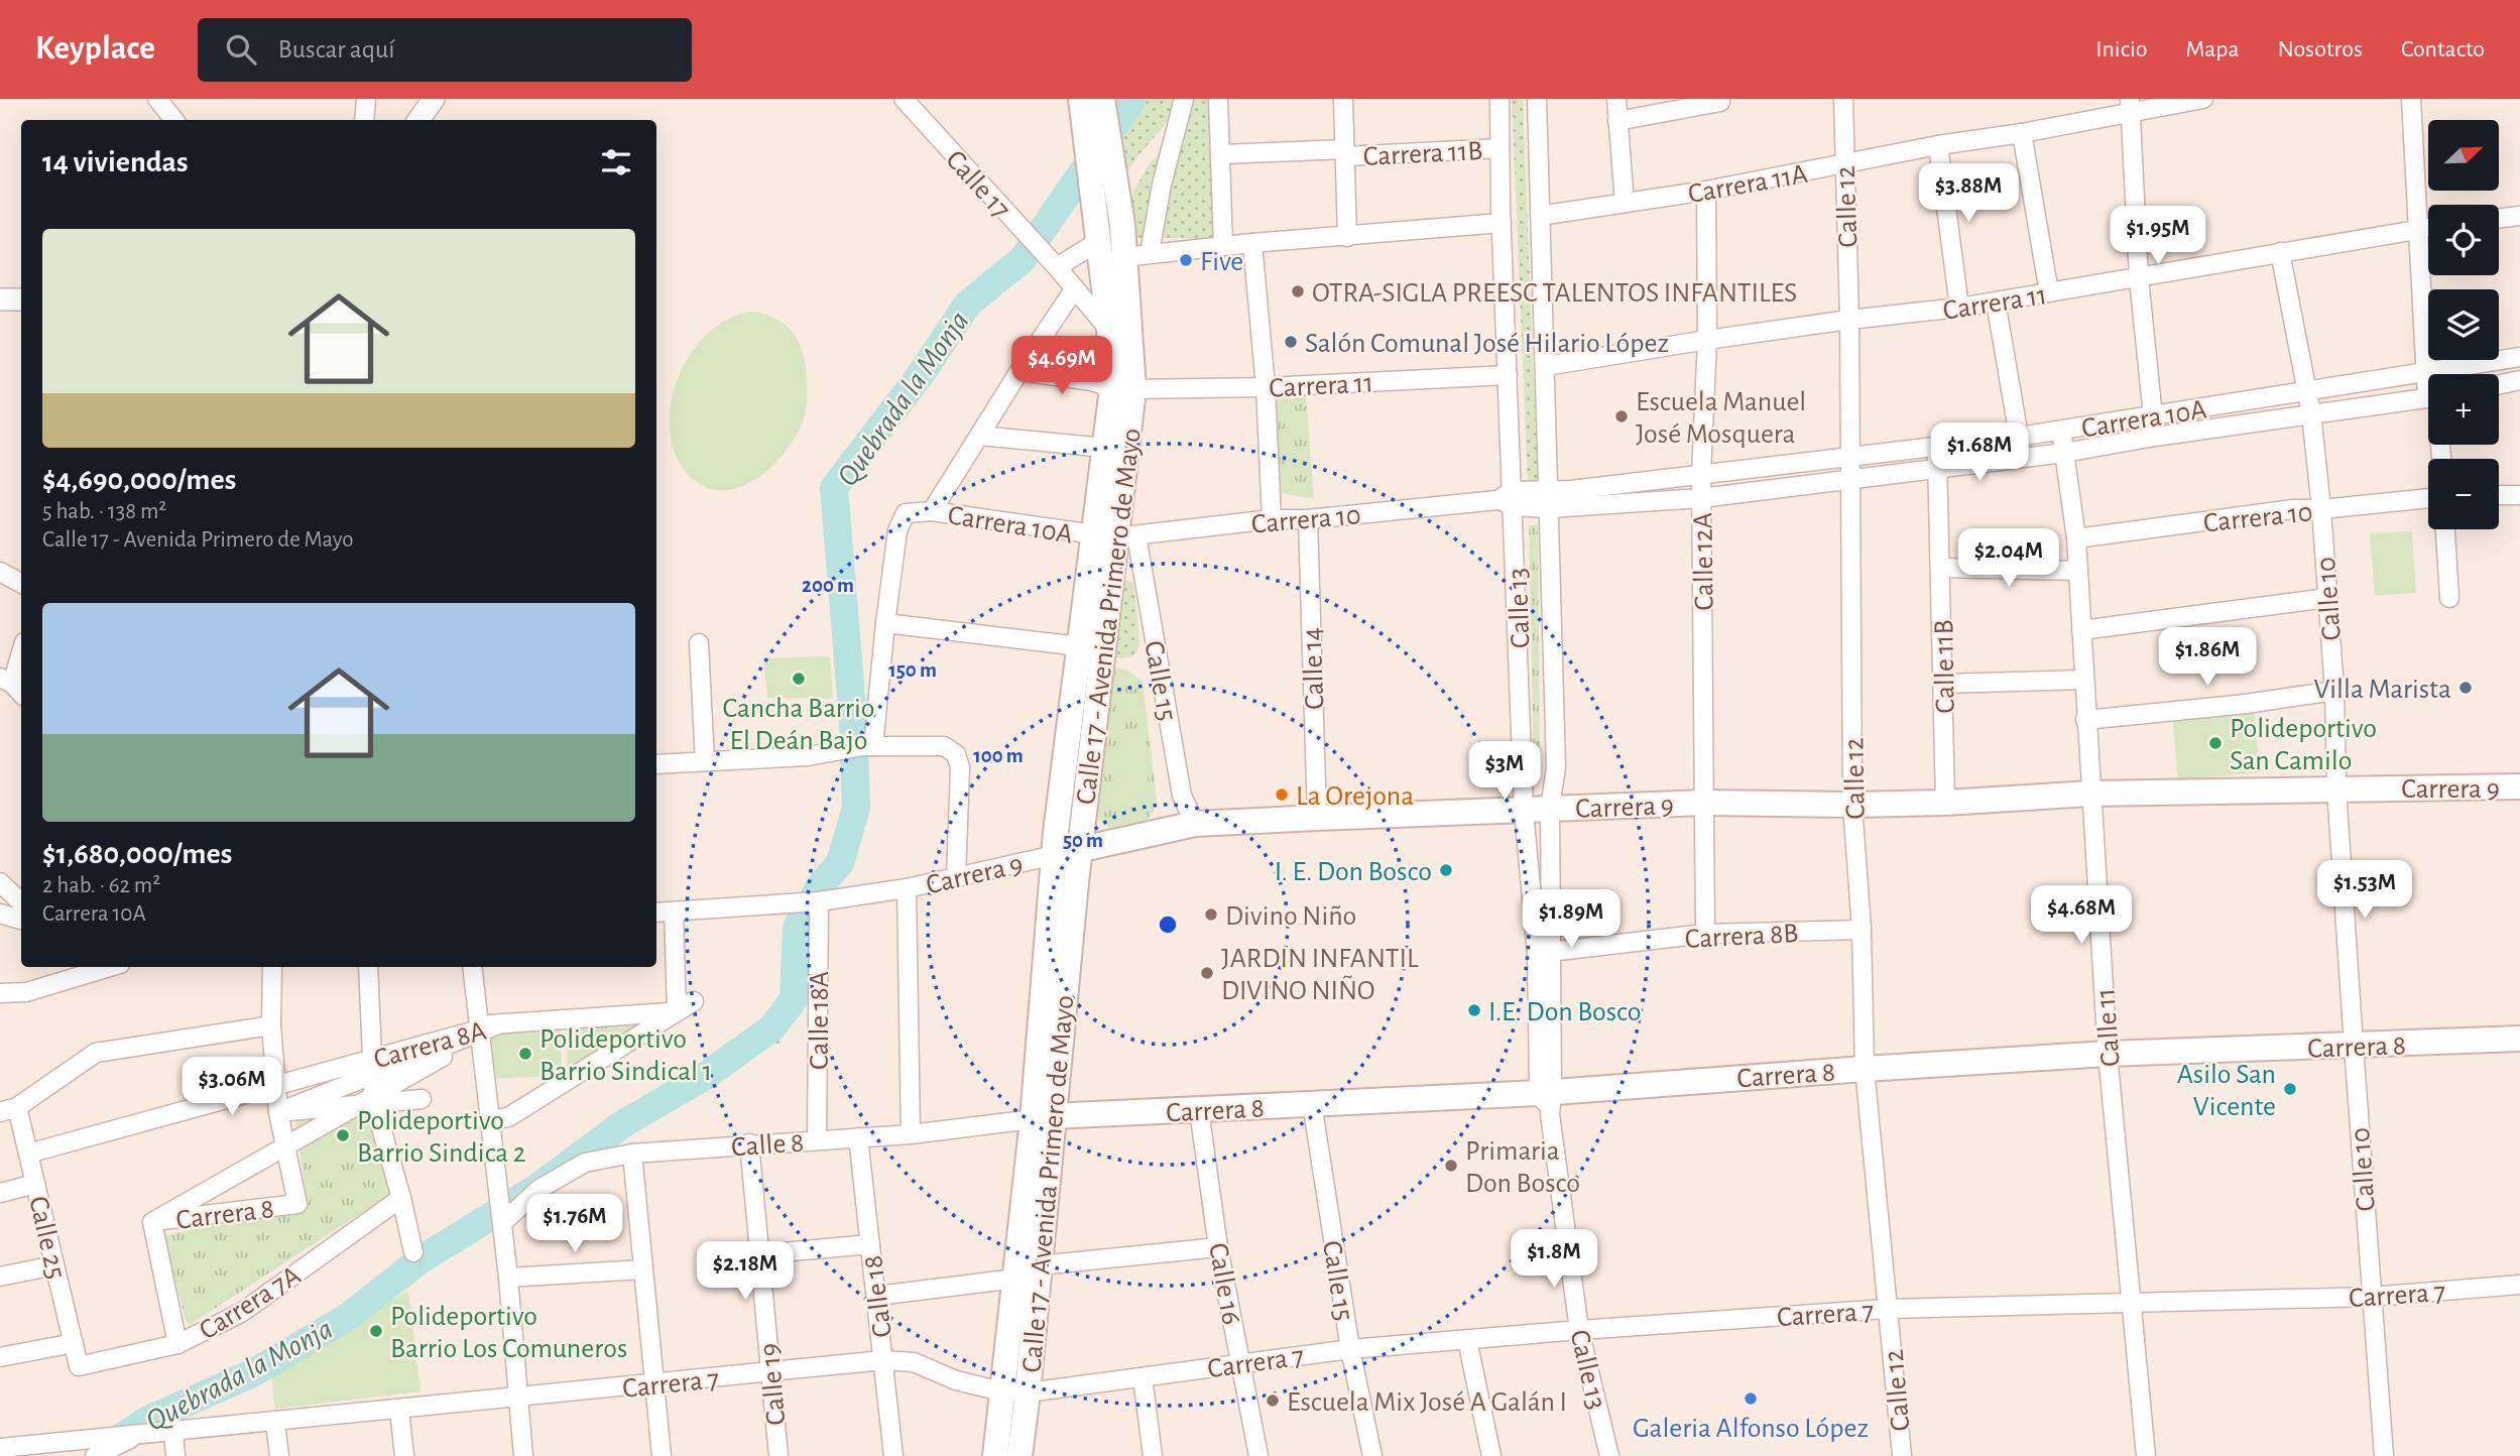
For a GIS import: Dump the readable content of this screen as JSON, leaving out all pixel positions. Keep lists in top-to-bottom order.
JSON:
{
  "streets": {
    "main road": ["Calle 17 - Avenida Primero de Mayo", "Carrera 9", "Carrera 8"],
    "street": [
      "Carrera 11B",
      "Carrera 11A",
      "Calle 17",
      "Calle 12",
      "Carrera 11",
      "Carrera 10A",
      "Carrera 10",
      "Calle 12A",
      "Calle 10",
      "Calle 13",
      "Calle 11B",
      "Calle 14",
      "Calle 15",
      "Carrera 8B",
      "Calle 18A",
      "Calle 11",
      "Carrera 8A",
      "Calle 8",
      "Calle 25",
      "Calle 16",
      "Carrera 7",
      "Calle 18",
      "Carrera 7A",
      "Calle 19"
    ]
  },
  "crossings": [
    ["Carrera 11B", "Calle 13"],
    ["Carrera 11A", "Calle 12"],
    ["Carrera 11A", "Calle 12A"],
    ["Carrera 11A", "Calle 13"],
    ["Calle 17", "Calle 17 - Avenida Primero de Mayo"],
    ["Calle 12", "Carrera 11"],
    ["Calle 12", "Carrera 10A"],
    ["Calle 12", "Carrera 9"],
    ["Calle 12", "Carrera 8B"],
    ["Calle 12", "Carrera 8"],
    ["Calle 12", "Carrera 7"],
    ["Carrera 11", "Calle 12A"],
    ["Carrera 11", "Calle 10"],
    ["Carrera 11", "Calle 13"],
    ["Carrera 11", "Calle 17 - Avenida Primero de Mayo"],
    ["Carrera 10A", "Carrera 10"],
    ["Carrera 10A", "Calle 12A"],
    ["Carrera 10A", "Calle 10"],
    ["Carrera 10A", "Calle 13"],
    ["Carrera 10A", "Calle 17 - Avenida Primero de Mayo"],
    ["Carrera 10A", "Calle 11B"],
    ["Carrera 10A", "Calle 15"],
    ["Carrera 10A", "Calle 11"],
    ["Carrera 10", "Calle 10"],
    ["Carrera 10", "Calle 13"],
    ["Carrera 10", "Calle 17 - Avenida Primero de Mayo"],
    ["Carrera 10", "Calle 14"],
    ["Carrera 10", "Calle 15"],
    ["Carrera 10", "Calle 11"],
    ["Calle 12A", "Carrera 9"],
    ["Calle 12A", "Carrera 8B"],
    ["Calle 10", "Carrera 9"],
    ["Calle 10", "Carrera 8"],
    ["Calle 10", "Carrera 7"],
    ["Calle 13", "Carrera 9"],
    ["Calle 13", "Carrera 8B"],
    ["Calle 13", "Carrera 8"],
    ["Calle 13", "Carrera 7"],
    ["Calle 17 - Avenida Primero de Mayo", "Calle 15"],
    ["Calle 17 - Avenida Primero de Mayo", "Carrera 9"],
    ["Calle 17 - Avenida Primero de Mayo", "Carrera 8"],
    ["Calle 17 - Avenida Primero de Mayo", "Calle 8"],
    ["Calle 17 - Avenida Primero de Mayo", "Carrera 7"],
    ["Calle 11B", "Carrera 9"],
    ["Calle 14", "Carrera 9"],
    ["Calle 15", "Carrera 9"],
    ["Calle 15", "Carrera 8"],
    ["Calle 15", "Carrera 7"],
    ["Carrera 9", "Calle 18A"],
    ["Carrera 9", "Calle 11"],
    ["Calle 18A", "Calle 8"],
    ["Calle 11", "Carrera 8"],
    ["Calle 11", "Carrera 7"],
    ["Carrera 8A", "Carrera 8"],
    ["Carrera 8A", "Calle 25"],
    ["Carrera 8", "Calle 8"],
    ["Carrera 8", "Calle 16"],
    ["Calle 8", "Calle 18"],
    ["Calle 8", "Calle 19"],
    ["Calle 25", "Carrera 7A"],
    ["Calle 16", "Carrera 7"],
    ["Carrera 7", "Calle 18"],
    ["Carrera 7", "Calle 19"]
  ],
  "water": ["Quebrada la Monja"],
  "places": [
    "Five",
    "OTRA-SIGLA PREESC TALENTOS INFANTILES",
    "Salón Comunal José Hilario López",
    "Escuela Manuel José Mosquera",
    "Cancha Barrio El Deán Bajo",
    "Villa Marista",
    "Polideportivo San Camilo",
    "La Orejona",
    "I. E. Don Bosco",
    "Divino Niño",
    "JARDIN INFANTIL DIVINO NIÑO",
    "I.E. Don Bosco",
    "Polideportivo Barrio Sindical 1",
    "Asilo San Vicente",
    "Polideportivo Barrio Sindica 2",
    "Primaria Don Bosco",
    "Polideportivo Barrio Los Comuneros",
    "Galeria Alfonso López",
    "Escuela Mix José A Galán I"
  ],
  "north": "top right",
  "page": {
    "header": "Keyplace",
    "search": "Buscar aquí",
    "nav": [
      "Inicio",
      "Mapa",
      "Nosotros",
      "Contacto"
    ],
    "map_buttons": ["+", "−"],
    "heading": "14 viviendas",
    "price": [
      "$3.88M",
      "$1.95M",
      "$4.69M",
      "$1.68M",
      "$2.04M",
      "$1.86M",
      "$3M",
      "$1.53M",
      "$4.68M",
      "$1.89M",
      "$3.06M",
      "$1.76M",
      "$1.8M",
      "$2.18M"
    ],
    "list": [
      {
        "name": "$4,690,000/mes",
        "note": "5 hab. · 138 m² · Calle 17 - Avenida Primero de Mayo"
      },
      {
        "name": "$1,680,000/mes",
        "note": "2 hab. · 62 m² · Carrera 10A"
      }
    ]
  },
  "rings": [
    "200 m",
    "150 m",
    "100 m",
    "50 m"
  ]
}
